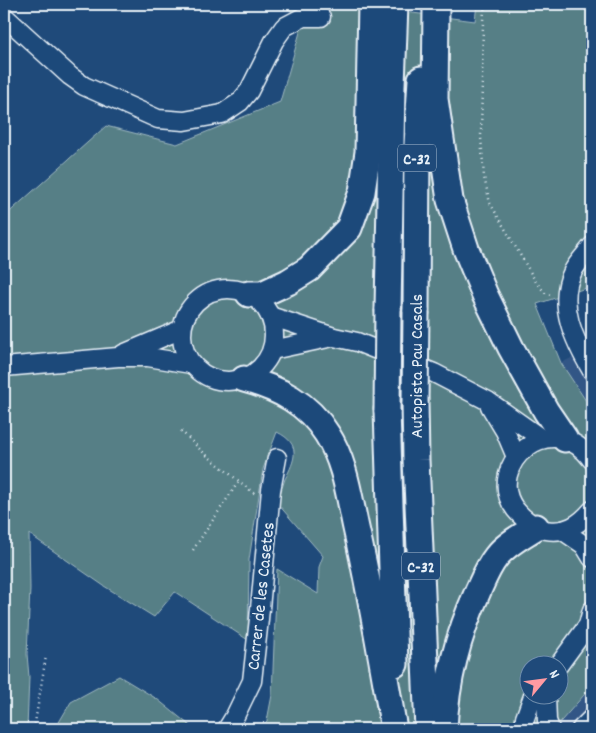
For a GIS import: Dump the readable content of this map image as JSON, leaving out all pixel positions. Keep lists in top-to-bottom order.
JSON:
{
  "streets": {
    "highway": ["C-32", "Autopista Pau Casals"],
    "street": ["Carrer de les Casetes"]
  },
  "north": "top right"
}
